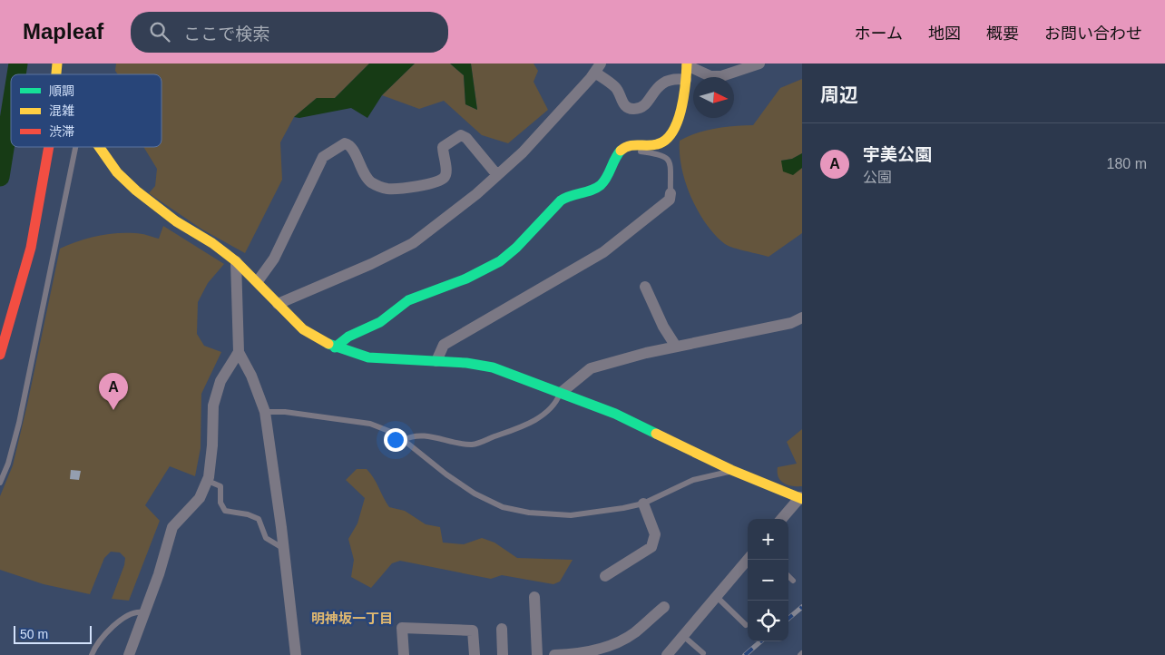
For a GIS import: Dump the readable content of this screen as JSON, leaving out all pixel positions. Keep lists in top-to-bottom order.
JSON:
{
  "districts": ["明神坂一丁目"],
  "legend": ["順調", "混雑", "渋滞"],
  "scale_bar": "50 m",
  "north": "right",
  "page": {
    "header": "Mapleaf",
    "search": "ここで検索",
    "nav": [
      "ホーム",
      "地図",
      "概要",
      "お問い合わせ"
    ],
    "heading": "周辺",
    "list": [
      {
        "mark": "A",
        "name": "宇美公園",
        "note": "公園",
        "value": "180 m"
      }
    ],
    "pins": "A",
    "map_buttons": ["+", "−"],
    "scale": "50 m"
  }
}
